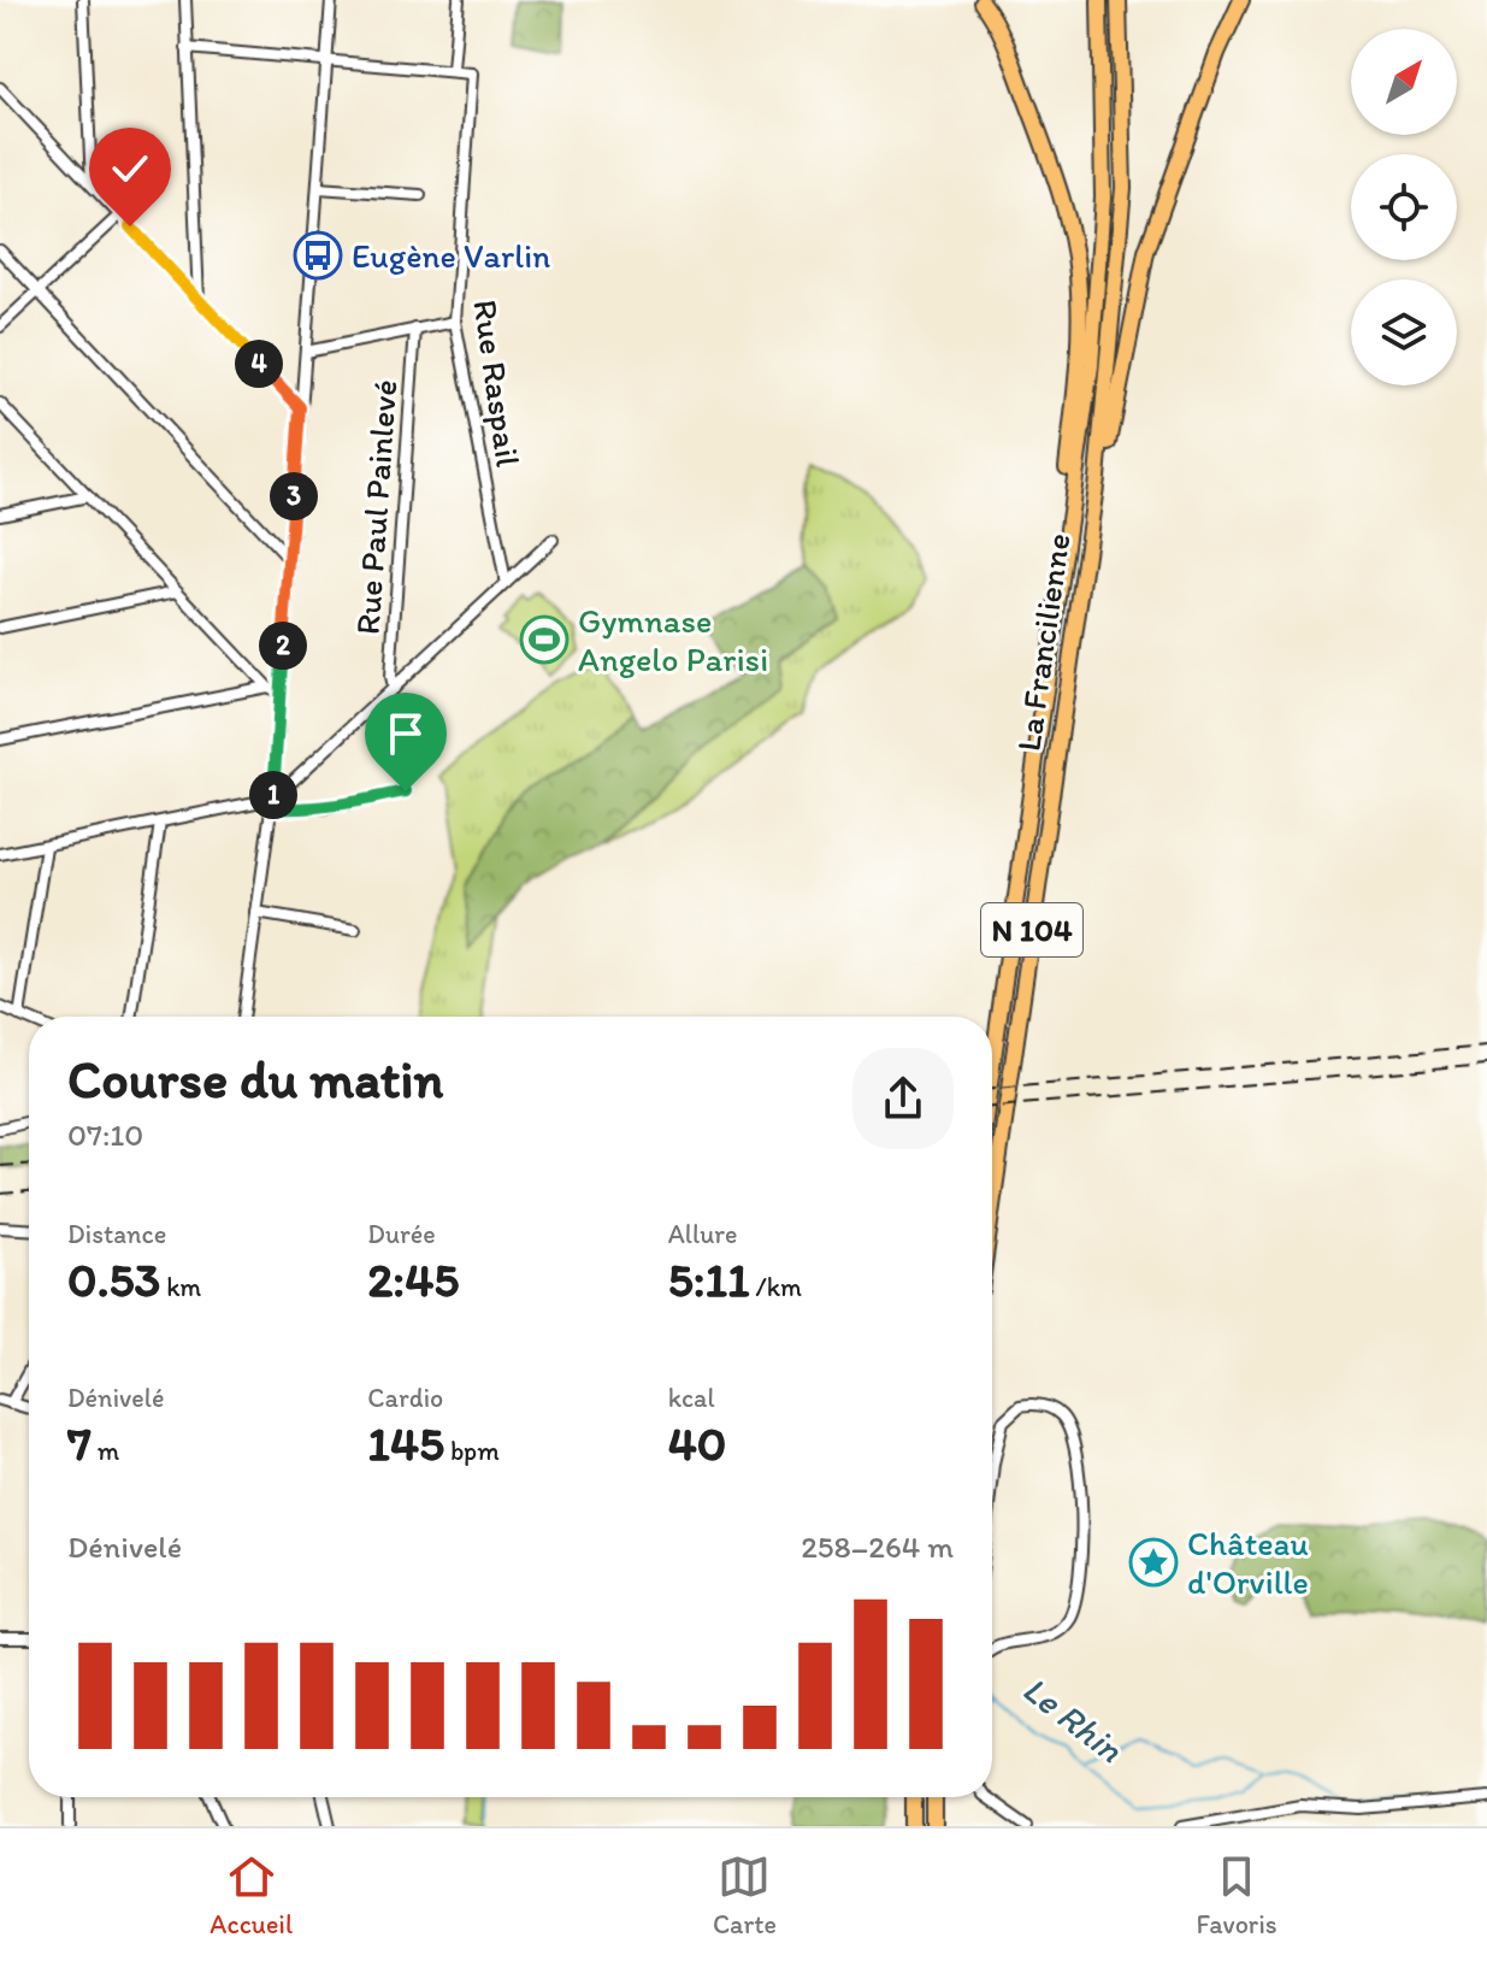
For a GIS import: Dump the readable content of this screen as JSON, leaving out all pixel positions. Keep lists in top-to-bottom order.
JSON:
{
  "streets": {
    "highway": ["La Francilienne", "N 104"],
    "street": ["Rue Raspail", "Rue Paul Painlevé"]
  },
  "water": ["Le Rhin"],
  "places": {
    "bus stop": ["Eugène Varlin"],
    "sports": ["Gymnase Angelo Parisi"],
    "place": ["Château d'Orville"]
  },
  "north": "top right",
  "page": {
    "pins": [
      "4",
      "3",
      "2",
      "1"
    ],
    "heading": ["Course du matin", "07:10"],
    "stats": [
      ["Distance", "0.53 km"],
      ["Durée", "2:45"],
      ["Allure", "5:11 /km"],
      ["Dénivelé", "7 m"],
      ["Cardio", "145 bpm"],
      ["kcal", "40"]
    ],
    "chart": ["Dénivelé", "258–264 m"],
    "tabs": ["Accueil", "Carte", "Favoris"]
  }
}
